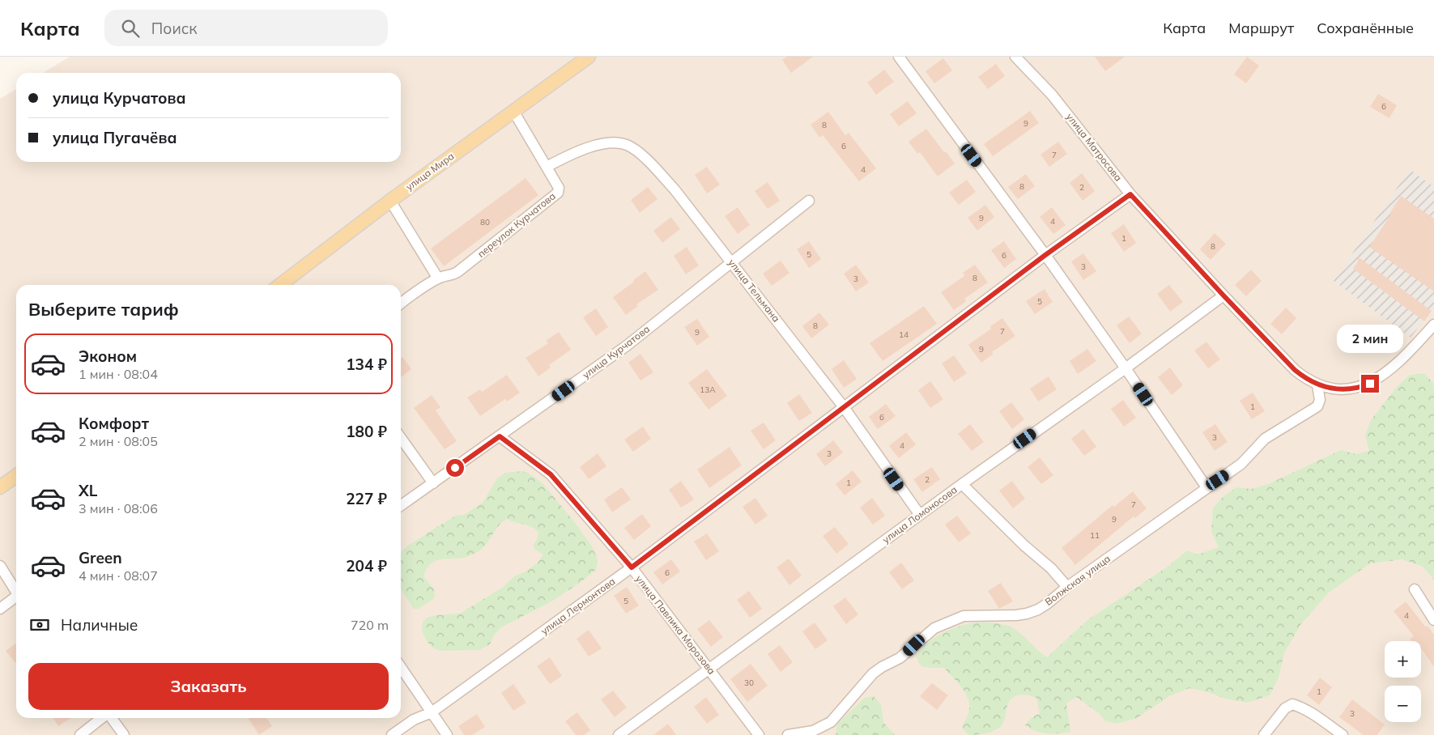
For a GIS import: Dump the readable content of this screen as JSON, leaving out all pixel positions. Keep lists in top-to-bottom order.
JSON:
{
  "streets": {
    "main road": ["улица Мира"],
    "street": [
      "улица Матросова",
      "переулок Курчатова",
      "улица Тельмана",
      "улица Курчатова",
      "улица Ломоносова",
      "Волжская улица",
      "улица Лермонтова",
      "улица Павлика Морозова"
    ]
  },
  "crossings": [
    ["улица Матросова", "улица Ломоносова"],
    ["улица Матросова", "Волжская улица"],
    ["улица Матросова", "улица Лермонтова"],
    ["улица Мира", "переулок Курчатова"],
    ["переулок Курчатова", "улица Тельмана"],
    ["улица Тельмана", "улица Курчатова"],
    ["улица Тельмана", "улица Ломоносова"],
    ["улица Тельмана", "улица Лермонтова"],
    ["улица Курчатова", "улица Павлика Морозова"],
    ["улица Ломоносова", "улица Павлика Морозова"],
    ["улица Лермонтова", "улица Павлика Морозова"]
  ],
  "house_numbers": [
    "6",
    "9",
    "8",
    "6",
    "7",
    "4",
    "8",
    "2",
    "9",
    "4",
    "80",
    "1",
    "8",
    "5",
    "6",
    "3",
    "8",
    "3",
    "5",
    "8",
    "7",
    "9",
    "14",
    "9",
    "13А",
    "1",
    "6",
    "3",
    "4",
    "3",
    "2",
    "1",
    "7",
    "9",
    "11",
    "6",
    "5",
    "4",
    "30",
    "1",
    "3"
  ],
  "page": {
    "header": "Карта",
    "search": "Поиск",
    "nav": ["Карта", "Маршрут", "Сохранённые"],
    "banner": ["улица Курчатова", "улица Пугачёва"],
    "heading": "Выберите тариф",
    "bubble": "2 мин",
    "list": [
      {
        "name": "Эконом",
        "note": "1 мин · 08:04",
        "value": "134 ₽"
      },
      {
        "name": "Комфорт",
        "note": "2 мин · 08:05",
        "value": "180 ₽"
      },
      {
        "name": "XL",
        "note": "3 мин · 08:06",
        "value": "227 ₽"
      },
      {
        "name": "Green",
        "note": "4 мин · 08:07",
        "value": "204 ₽"
      }
    ],
    "pay": ["Наличные", "720 m"],
    "map_buttons": ["+", "−"],
    "buttons": "Заказать"
  }
}
